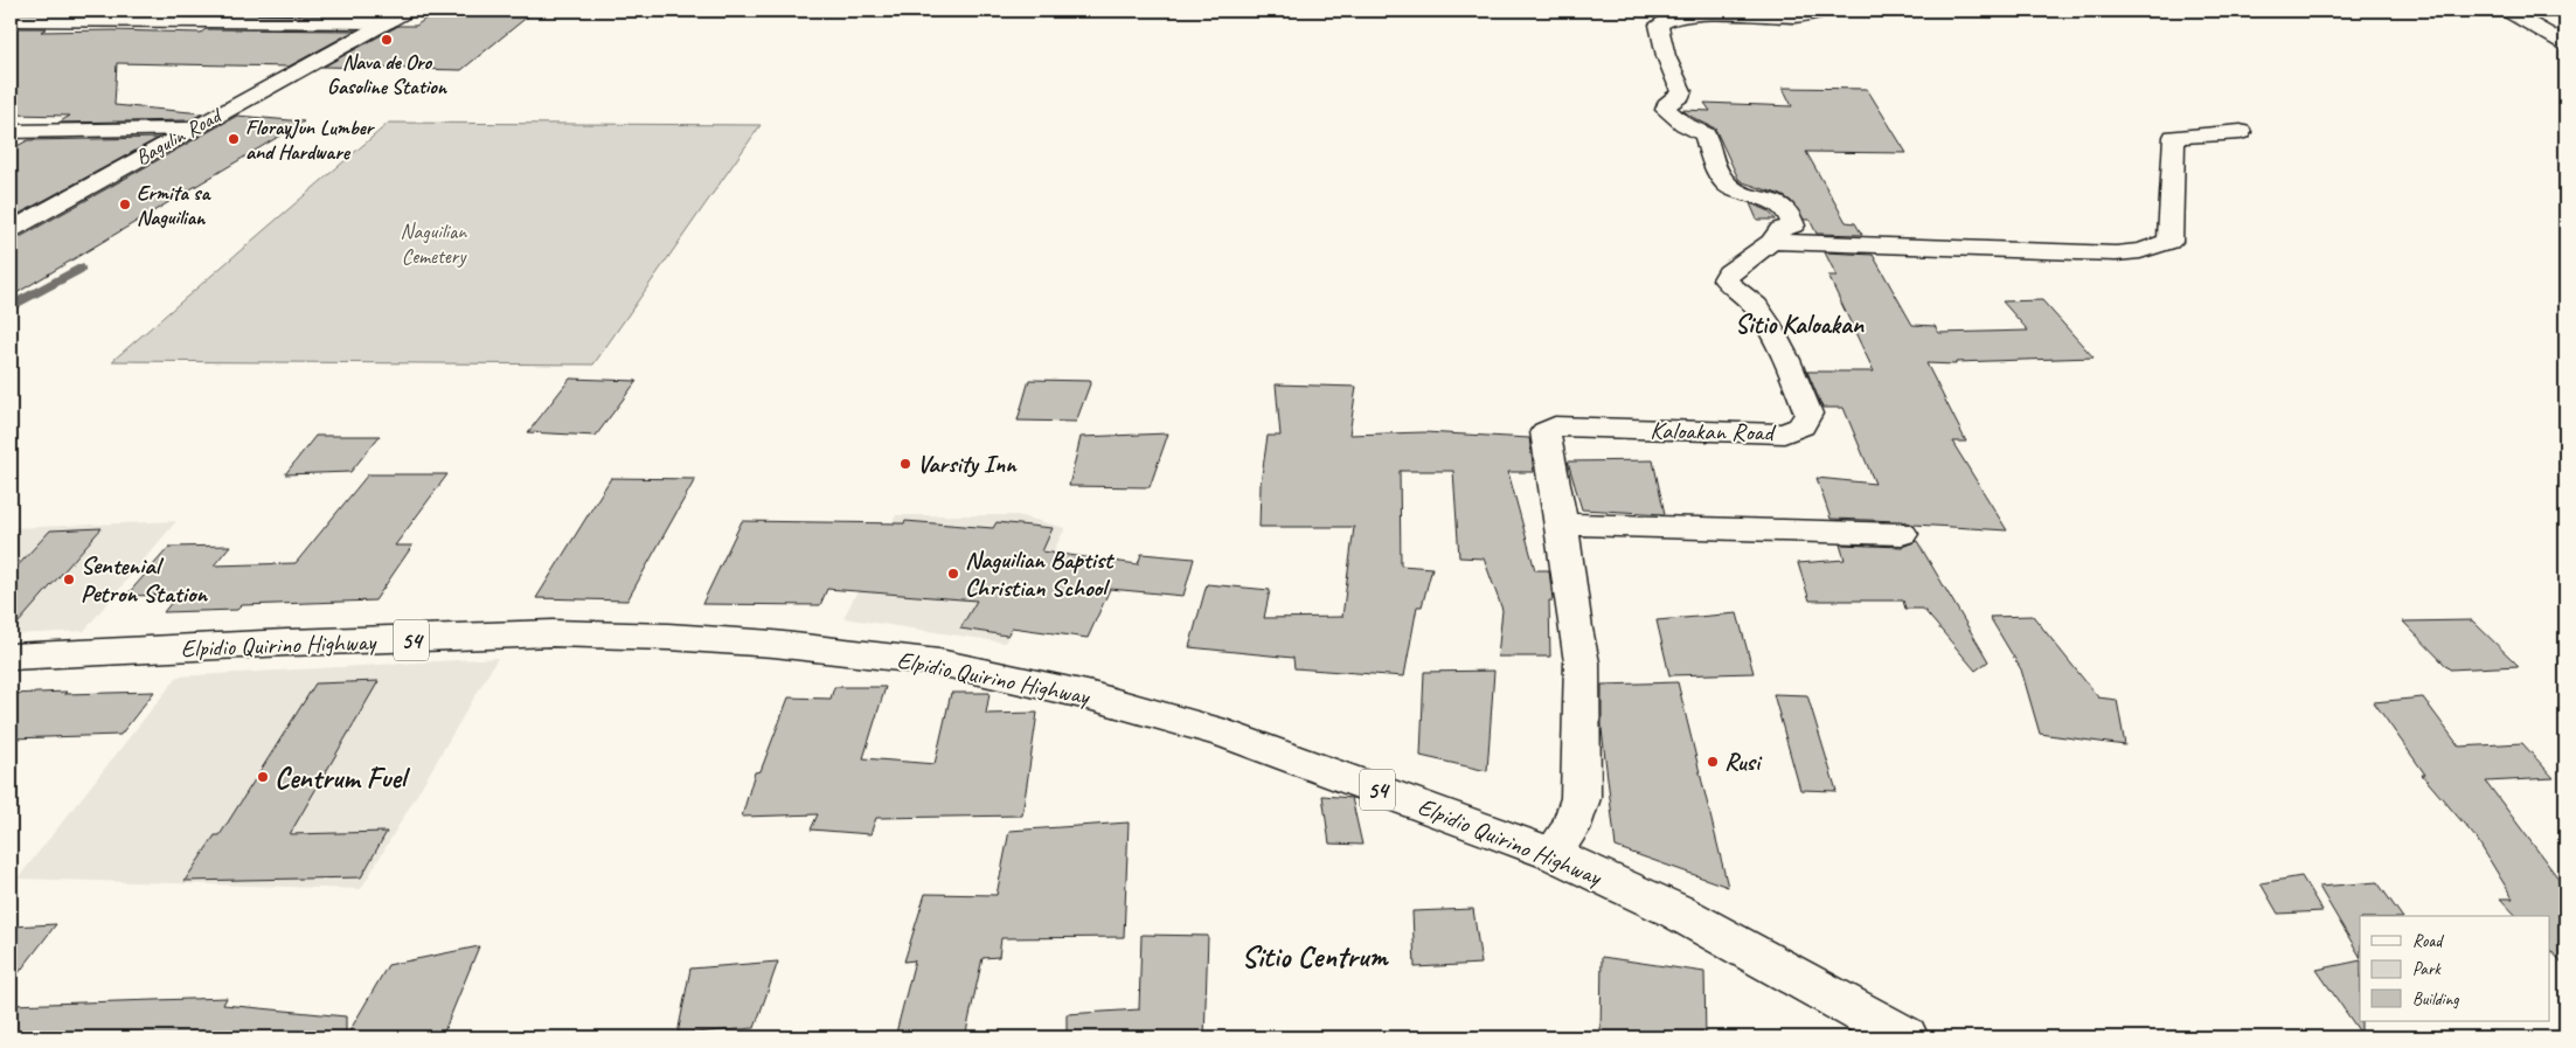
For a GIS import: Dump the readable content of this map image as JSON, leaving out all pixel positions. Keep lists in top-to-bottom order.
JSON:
{
  "streets": {
    "main road": [
      "Bagulin Road",
      "Kaloakan Road",
      "54",
      "Elpidio Quirino Highway"
    ]
  },
  "crossings": [
    ["Kaloakan Road", "Elpidio Quirino Highway"]
  ],
  "districts": ["Sitio Kaloakan", "Sitio Centrum"],
  "parks": ["Naguilian Cemetery"],
  "places": [
    "Nava de Oro Gasoline Station",
    "FlorayJun Lumber and Hardware",
    "Ermita sa Naguilian",
    "Varsity Inn",
    "Naguilian Baptist Christian School",
    "Sentenial Petron Station",
    "Rusi",
    "Centrum Fuel"
  ],
  "legend": ["Road", "Park", "Building"]
}
